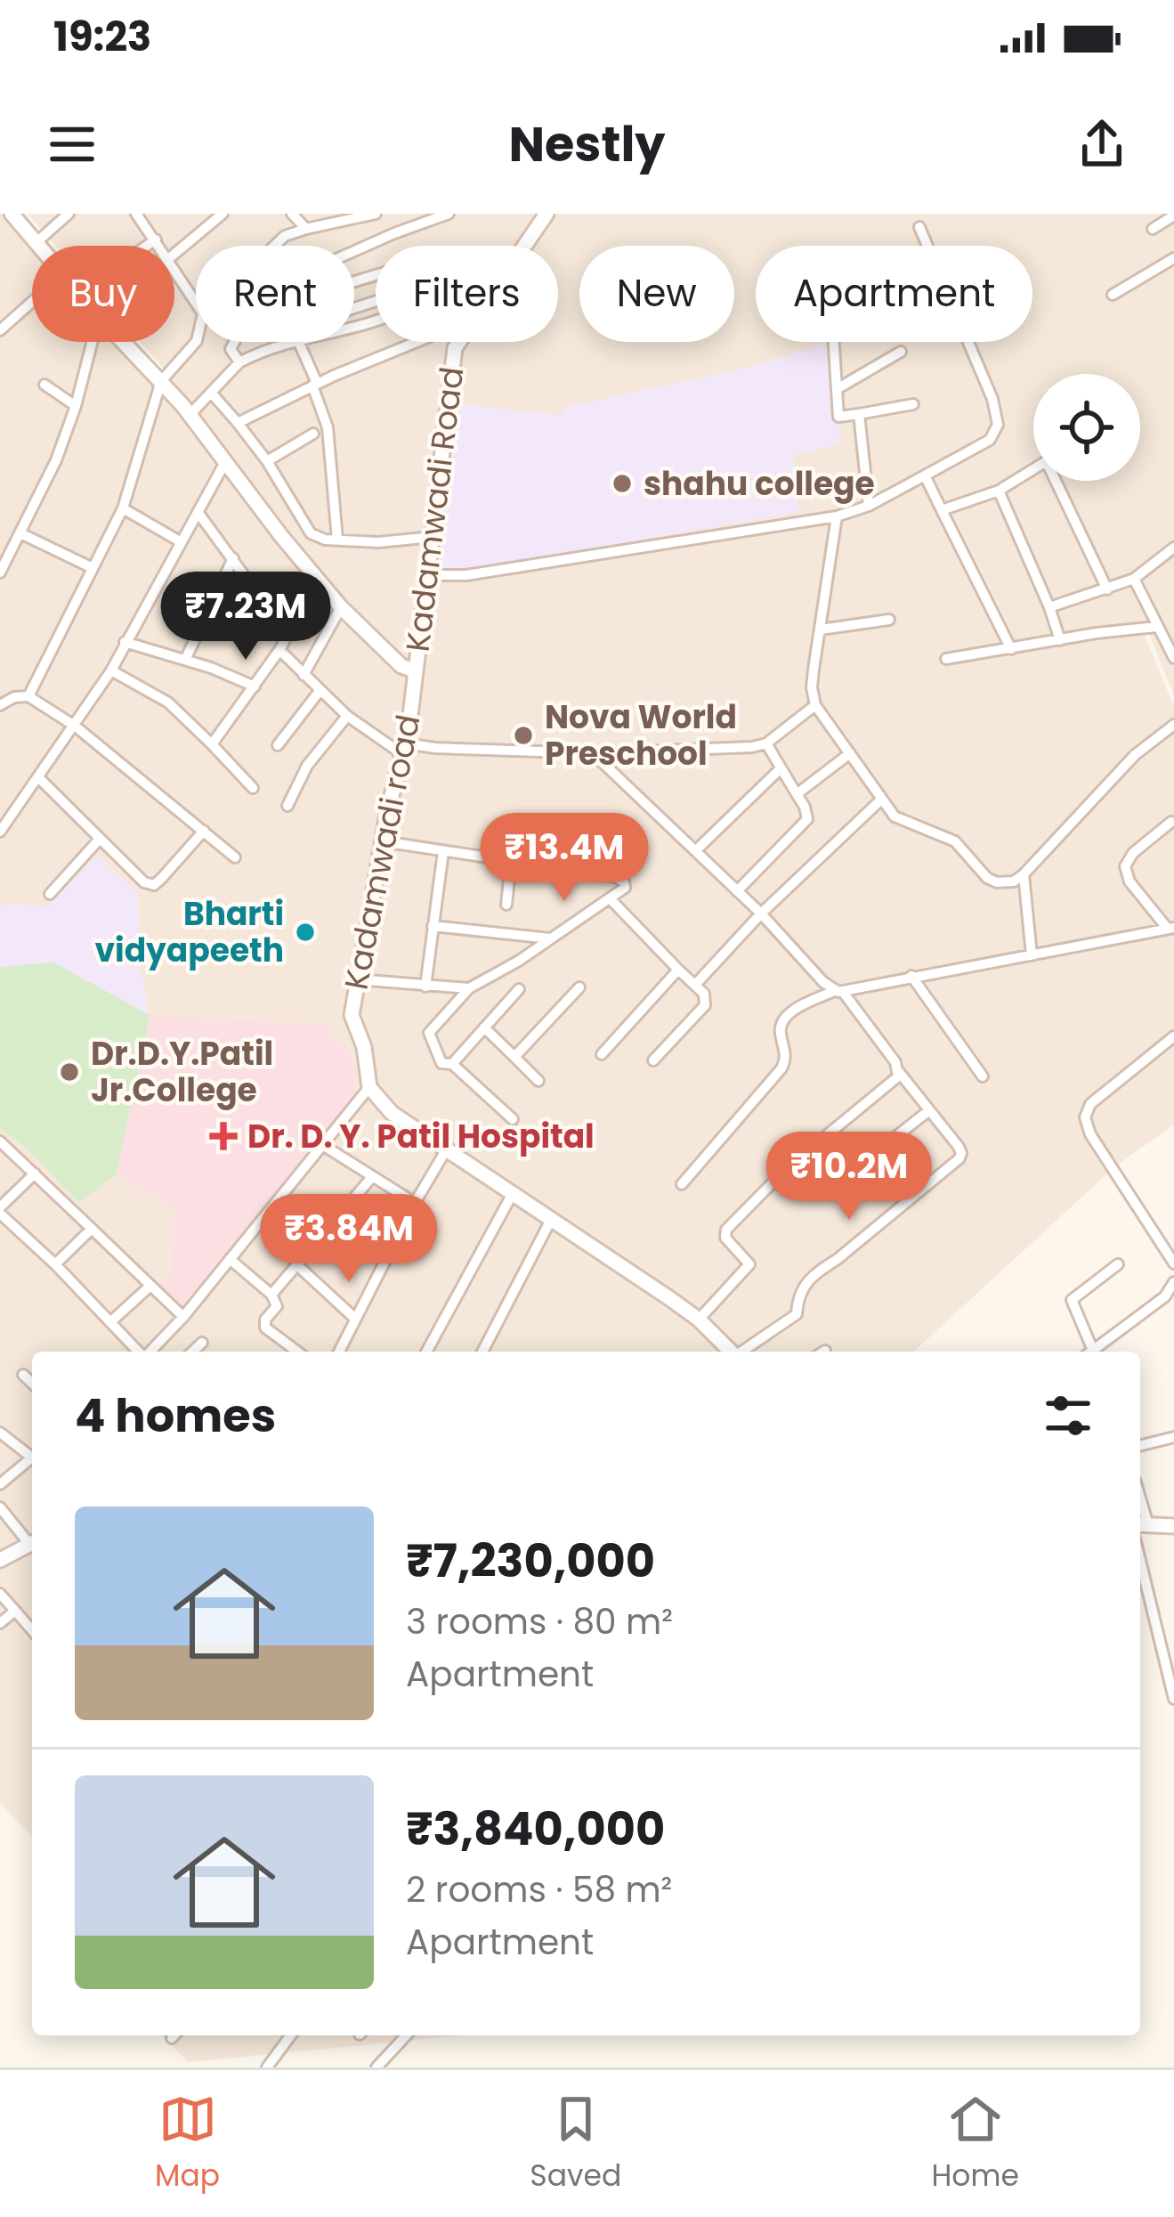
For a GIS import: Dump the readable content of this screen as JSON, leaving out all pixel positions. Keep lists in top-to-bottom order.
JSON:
{
  "streets": {
    "street": ["Kadamwadi Road", "Kadamwadi road"]
  },
  "crossings": [
    ["Kadamwadi Road", "Kadamwadi road"]
  ],
  "places": {
    "other": [
      "shahu college",
      "Nova World Preschool",
      "Bharti vidyapeeth",
      "Dr.D.Y.Patil Jr.College"
    ],
    "health": ["Dr. D. Y. Patil Hospital"]
  },
  "page": {
    "status": "19:23",
    "header": "Nestly",
    "chip": [
      "Buy",
      "Rent",
      "Filters",
      "New",
      "Apartment"
    ],
    "price": [
      "₹7.23M",
      "₹13.4M",
      "₹10.2M",
      "₹3.84M"
    ],
    "heading": "4 homes",
    "list": [
      {
        "name": "₹7,230,000",
        "note": "3 rooms · 80 m² · Apartment"
      },
      {
        "name": "₹3,840,000",
        "note": "2 rooms · 58 m² · Apartment"
      }
    ],
    "tabs": ["Map", "Saved", "Home"]
  }
}
